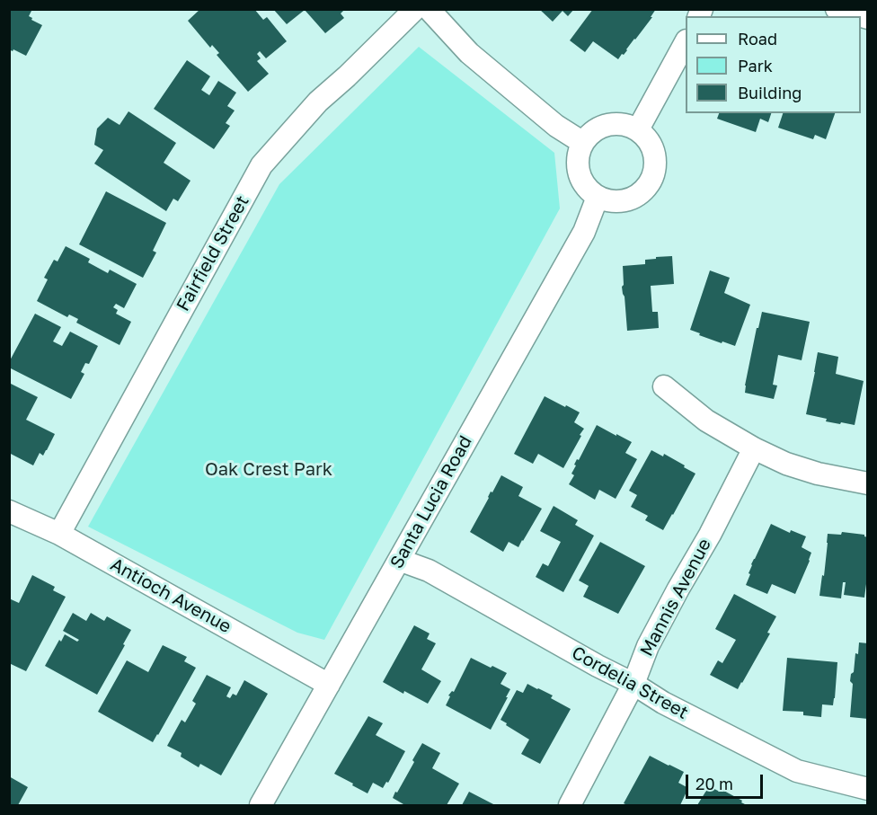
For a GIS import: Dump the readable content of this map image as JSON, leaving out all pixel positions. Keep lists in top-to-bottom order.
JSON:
{
  "streets": {
    "street": [
      "Fairfield Street",
      "Santa Lucia Road",
      "Antioch Avenue",
      "Mannis Avenue",
      "Cordelia Street"
    ]
  },
  "crossings": [
    ["Fairfield Street", "Antioch Avenue"],
    ["Santa Lucia Road", "Antioch Avenue"],
    ["Santa Lucia Road", "Cordelia Street"],
    ["Mannis Avenue", "Cordelia Street"]
  ],
  "parks": ["Oak Crest Park"],
  "legend": ["Road", "Park", "Building"],
  "scale_bar": "20 m"
}
